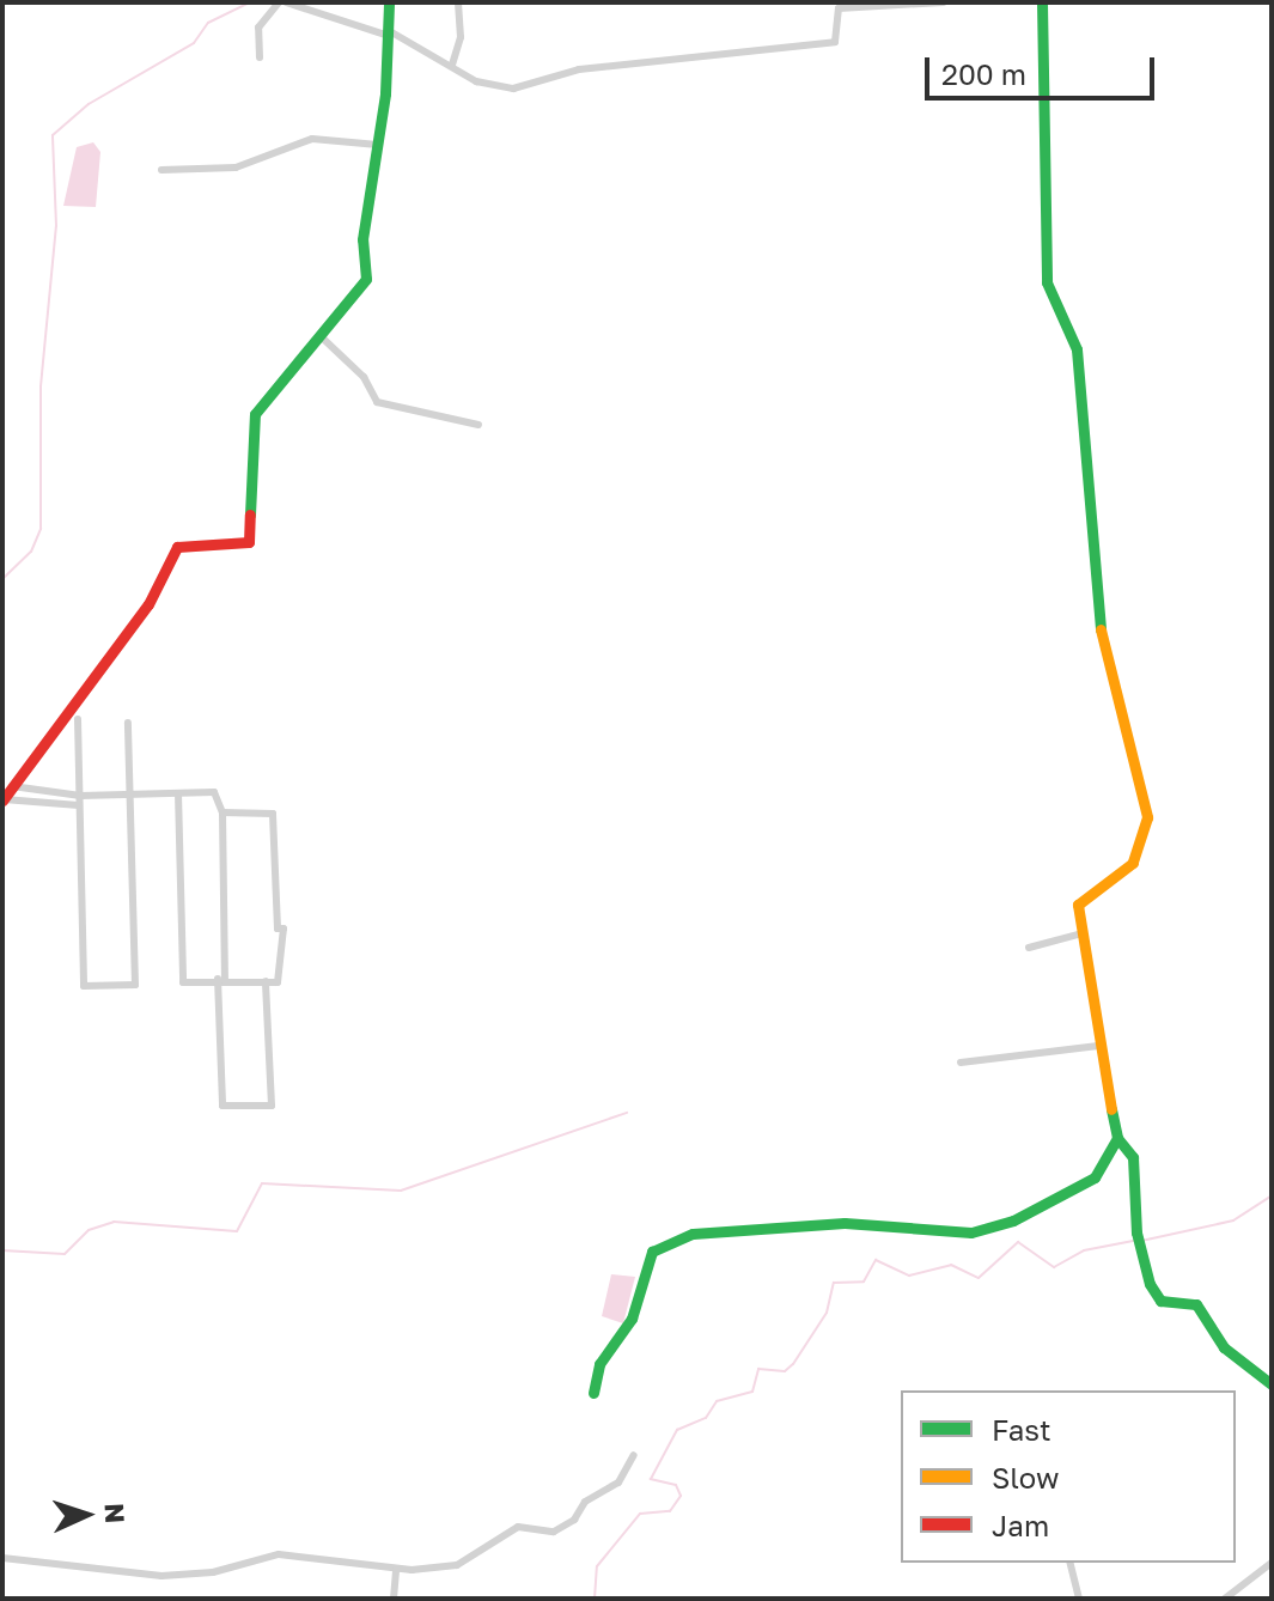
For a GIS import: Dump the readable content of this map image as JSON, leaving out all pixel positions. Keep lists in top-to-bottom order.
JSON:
{
  "legend": ["Fast", "Slow", "Jam"],
  "scale_bar": "200 m",
  "north": "right"
}
